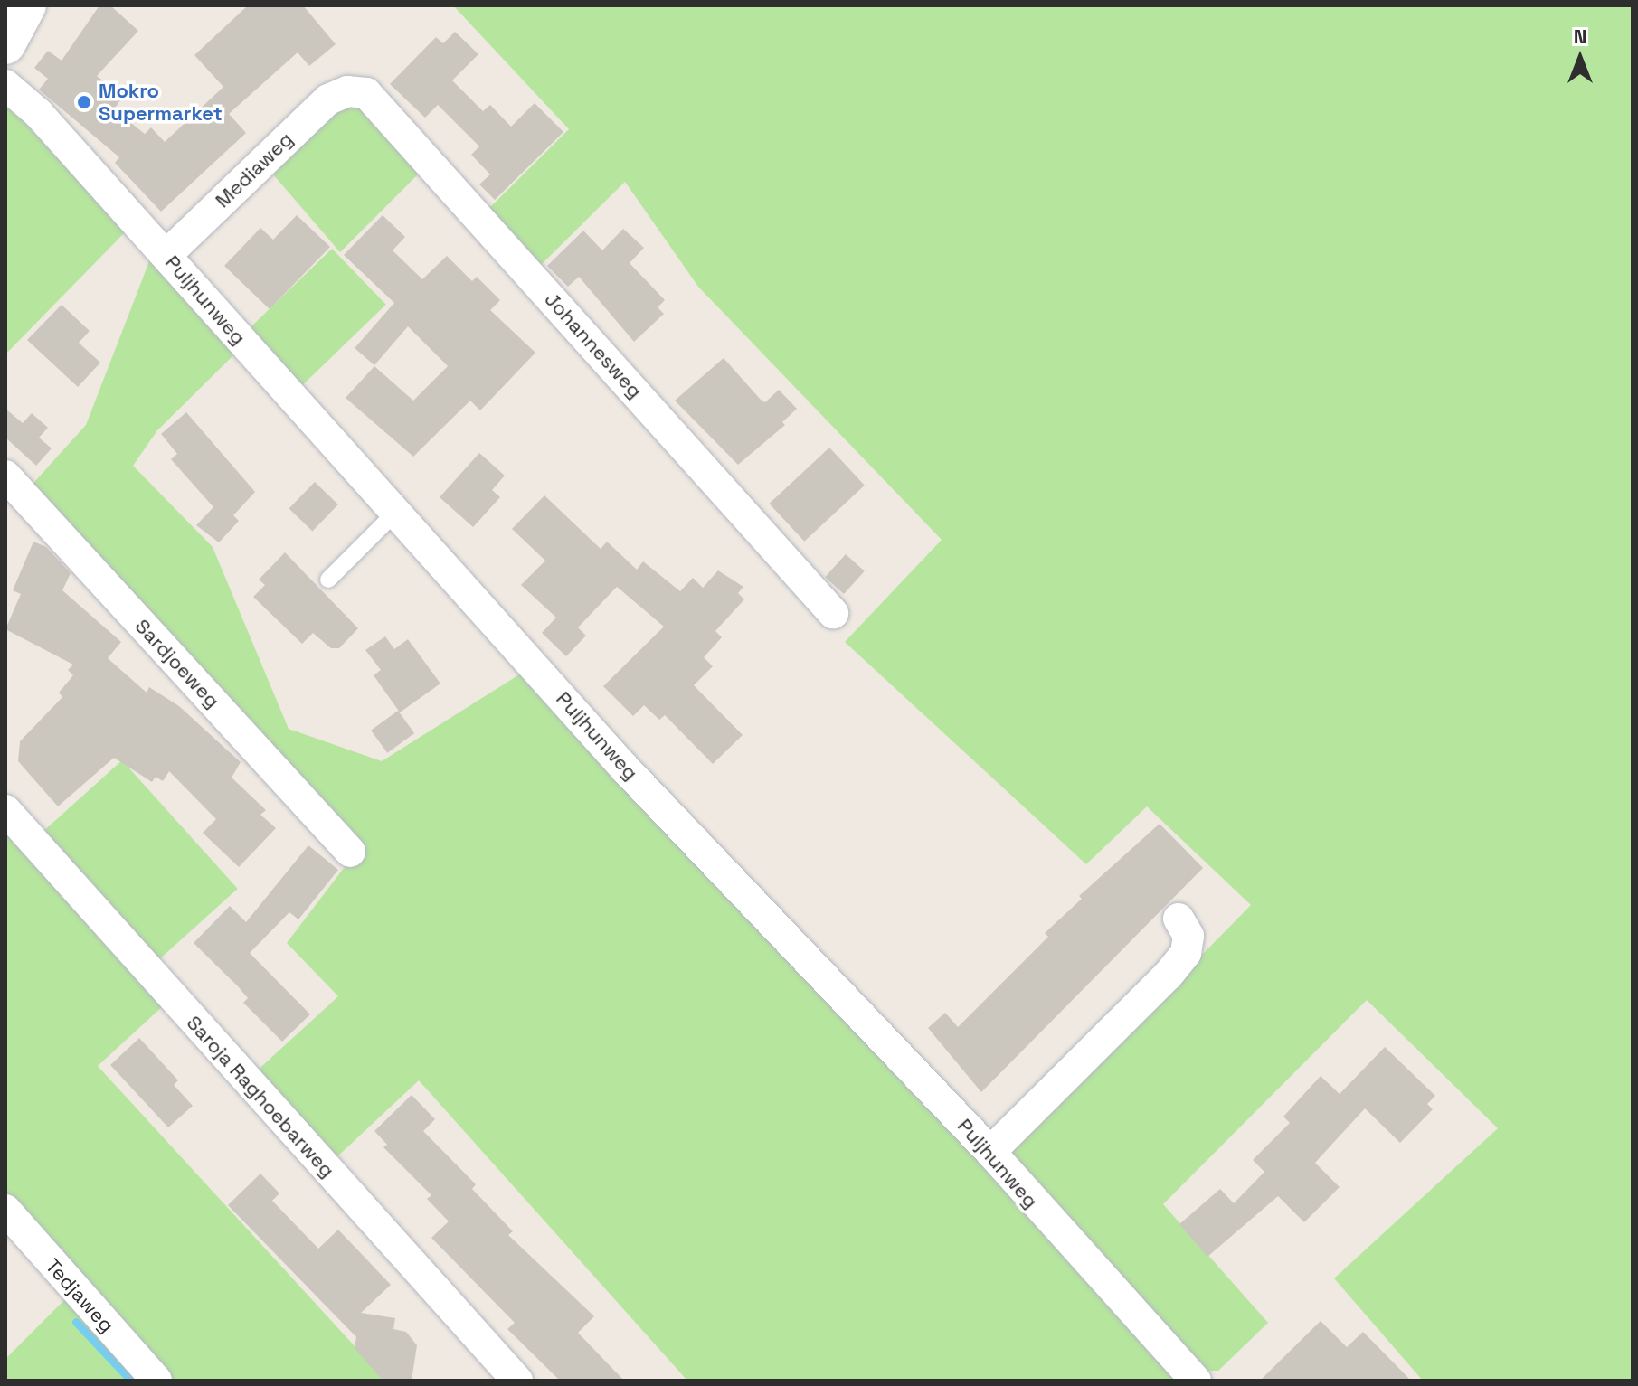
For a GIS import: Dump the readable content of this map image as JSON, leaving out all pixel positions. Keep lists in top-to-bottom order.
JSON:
{
  "streets": {
    "street": [
      "Mediaweg",
      "Puljhunweg",
      "Johannesweg",
      "Sardjoeweg",
      "Saroja Raghoebarweg",
      "Tedjaweg"
    ]
  },
  "crossings": [
    ["Mediaweg", "Puljhunweg"],
    ["Mediaweg", "Johannesweg"]
  ],
  "places": ["Mokro Supermarket"],
  "north": "top"
}
